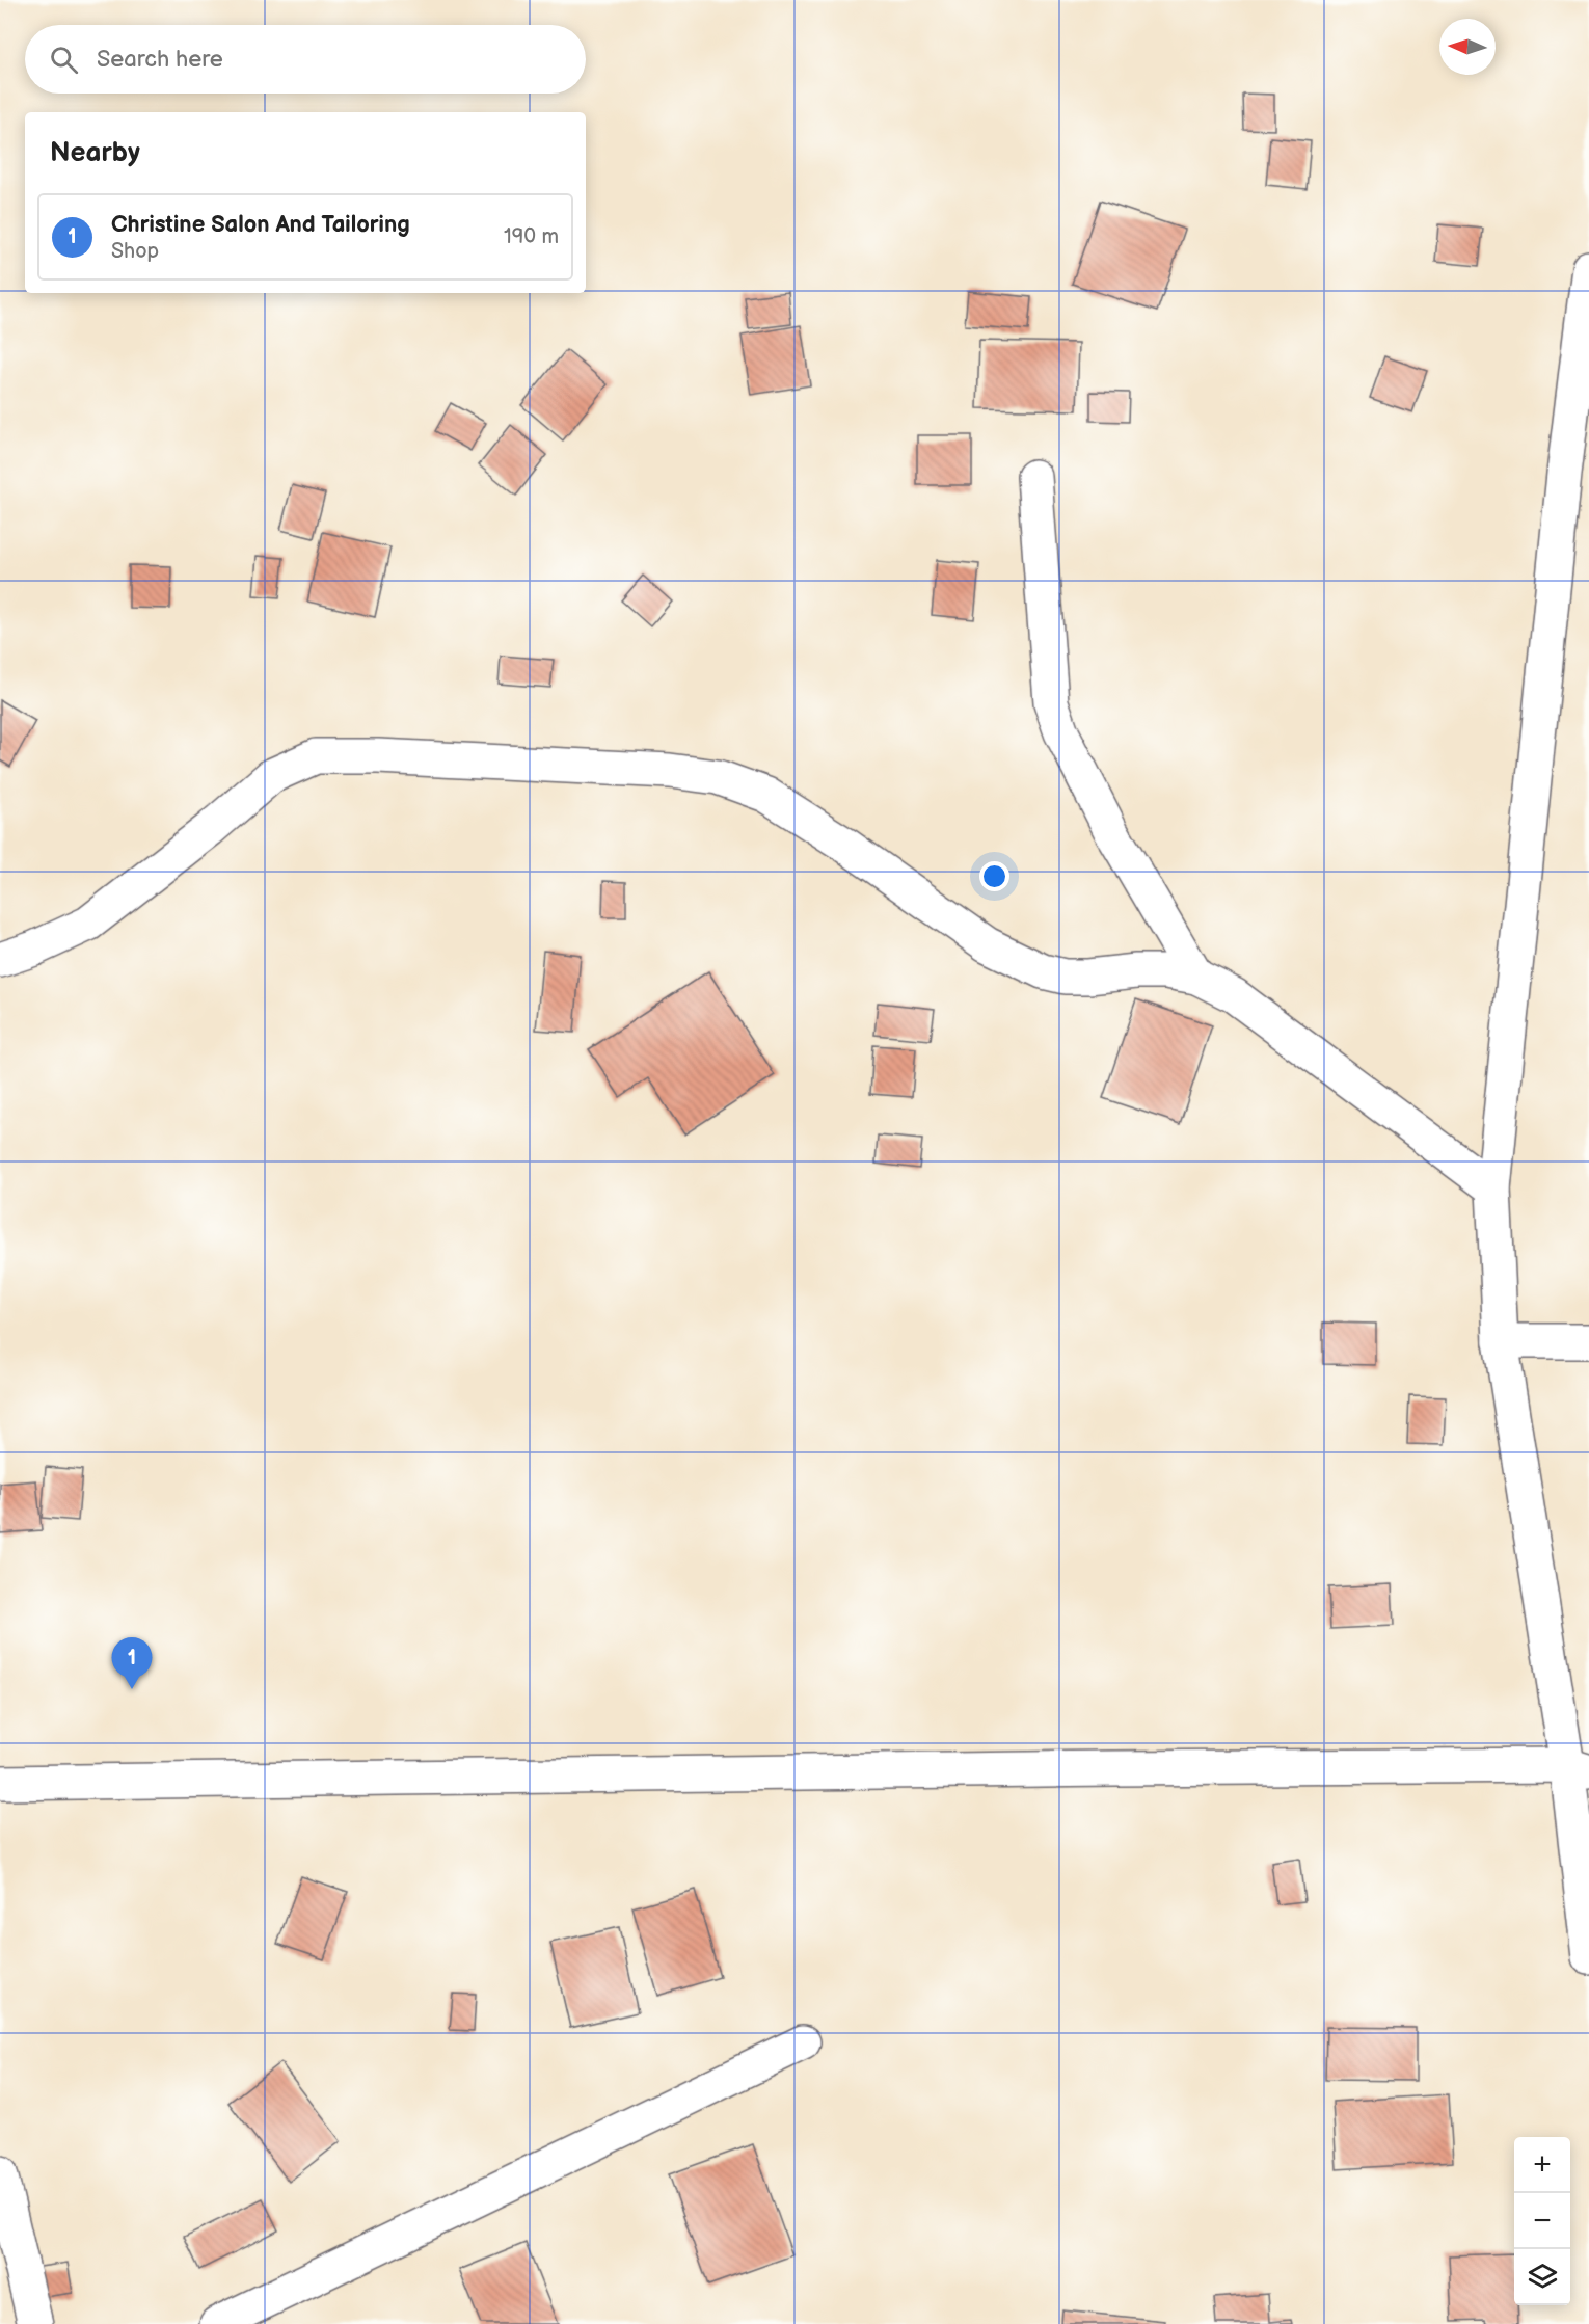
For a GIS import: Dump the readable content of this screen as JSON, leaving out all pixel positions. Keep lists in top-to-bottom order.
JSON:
{
  "north": "left",
  "page": {
    "search": "Search here",
    "heading": "Nearby",
    "list": [
      {
        "mark": "1",
        "name": "Christine Salon And Tailoring",
        "note": "Shop",
        "value": "190 m"
      }
    ],
    "pins": "1",
    "map_buttons": ["+", "−"]
  }
}
